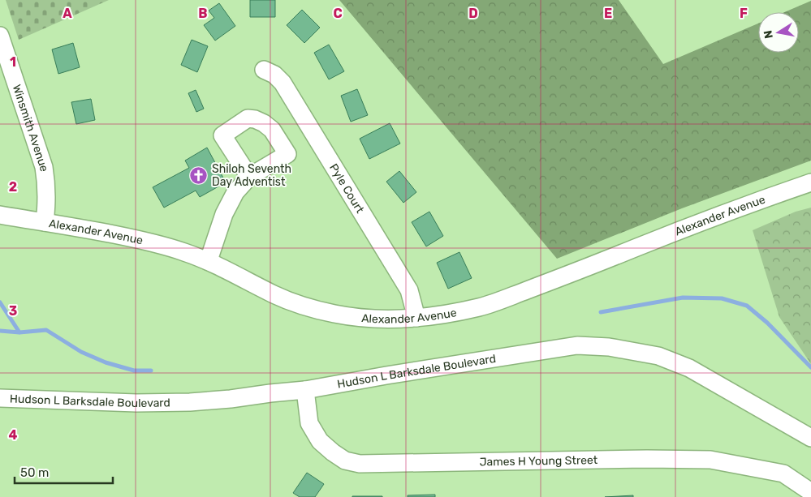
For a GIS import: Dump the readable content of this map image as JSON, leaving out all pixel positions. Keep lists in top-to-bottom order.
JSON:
{
  "streets": {
    "street": [
      "Winsmith Avenue",
      "Pyle Court",
      "Alexander Avenue",
      "Hudson L Barksdale Boulevard",
      "James H Young Street"
    ]
  },
  "crossings": [
    ["Winsmith Avenue", "Alexander Avenue"],
    ["Pyle Court", "Alexander Avenue"],
    ["Hudson L Barksdale Boulevard", "James H Young Street"]
  ],
  "places": {
    "church": ["Shiloh Seventh Day Adventist"]
  },
  "scale_bar": "50 m",
  "north": "left",
  "grid": {
    "columns": [
      "A",
      "B",
      "C",
      "D",
      "E",
      "F"
    ],
    "rows": [
      "1",
      "2",
      "3",
      "4"
    ]
  }
}
